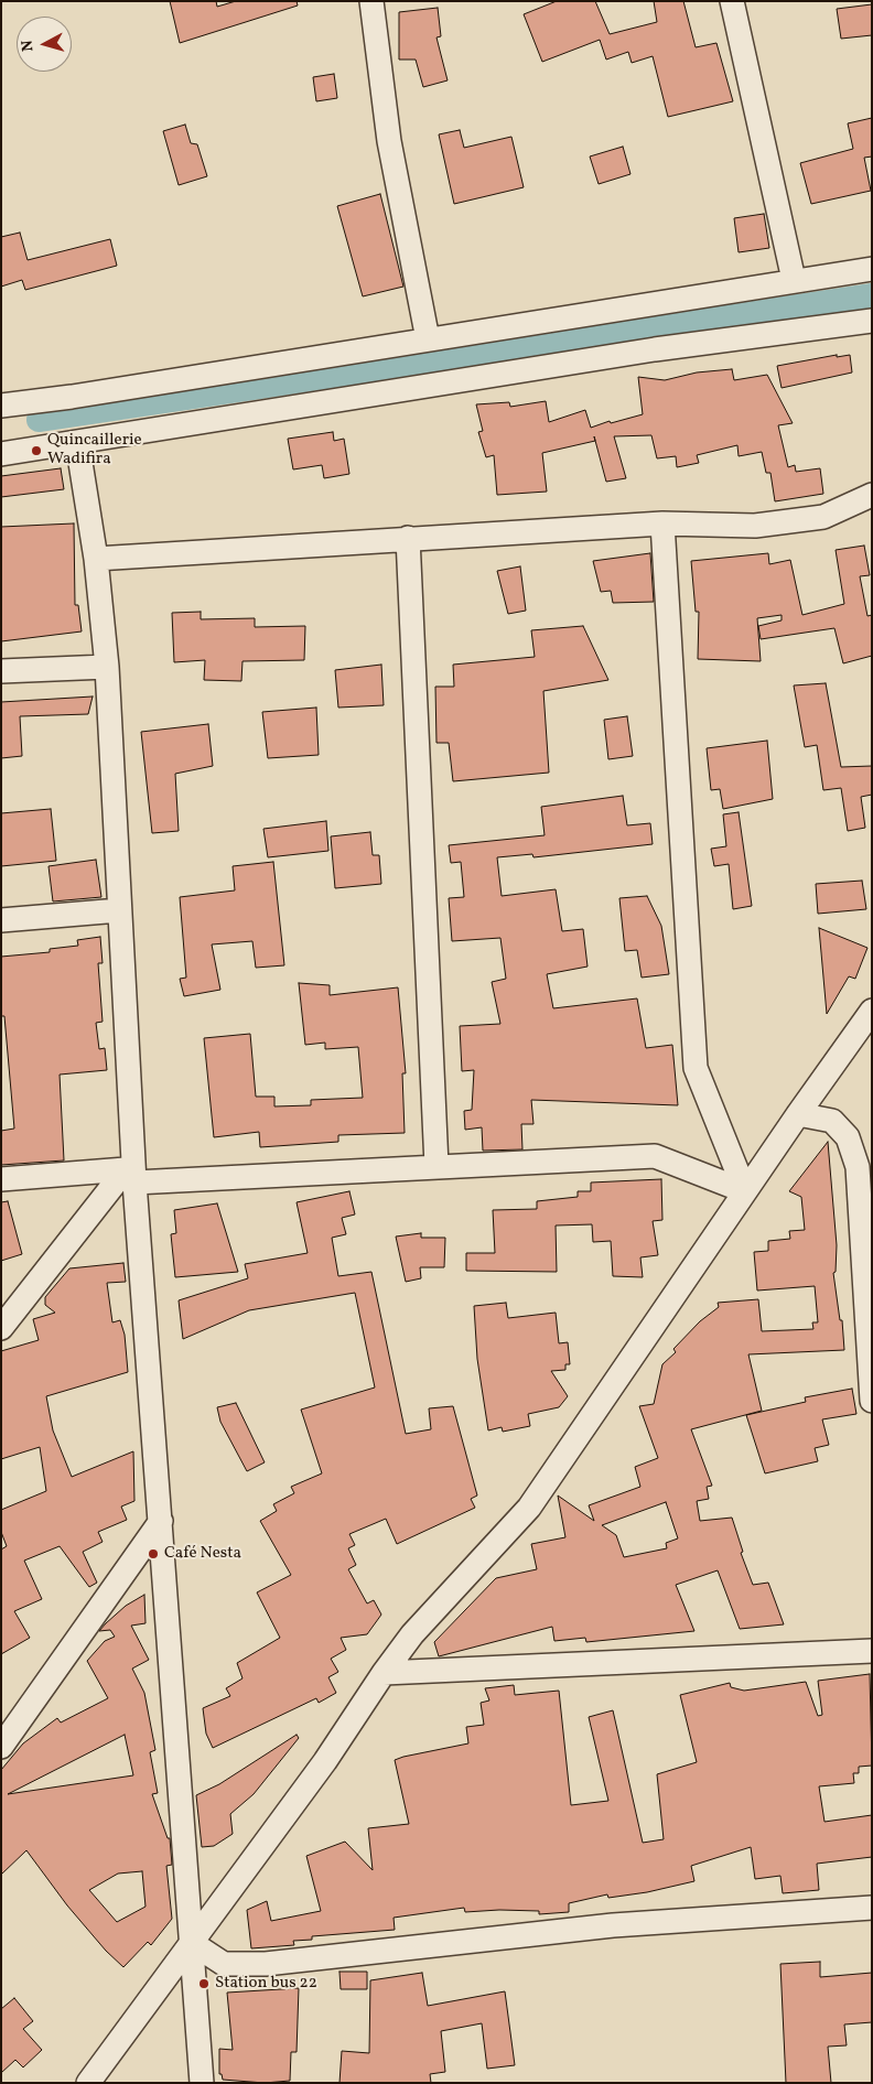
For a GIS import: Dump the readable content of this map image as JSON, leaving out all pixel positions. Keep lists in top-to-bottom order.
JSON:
{
  "places": ["Quincaillerie Wadifira", "Café Nesta", "Station bus 22"],
  "north": "left"
}
